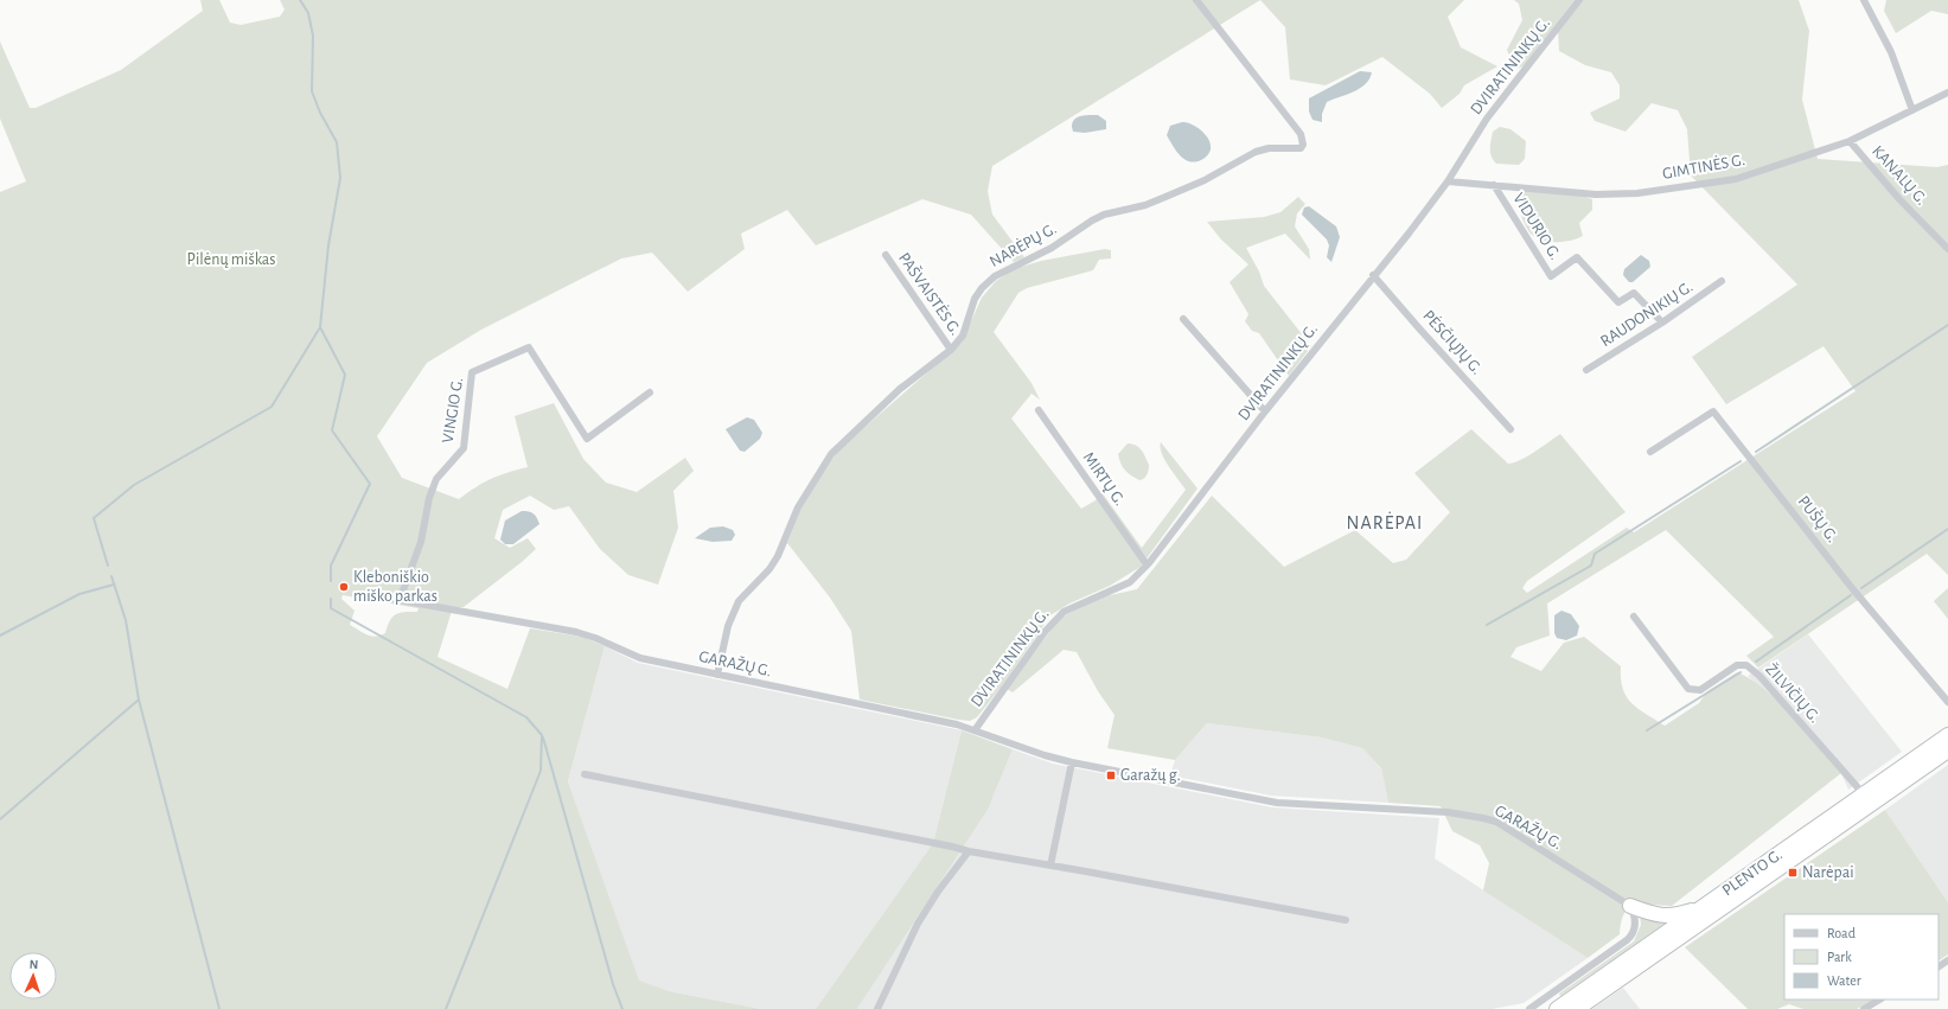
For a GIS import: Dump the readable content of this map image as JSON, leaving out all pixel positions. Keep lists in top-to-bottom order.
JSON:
{
  "streets": {
    "highway": ["PLENTO G."],
    "street": [
      "DVIRATININKŲ G.",
      "GIMTINĖS G.",
      "KANALŲ G.",
      "VIDURIO G.",
      "NARĖPŲ G.",
      "PAŠVAISTĖS G.",
      "RAUDONIKIŲ G.",
      "PĖSČIŲJŲ G.",
      "VINGIO G.",
      "MIRTŲ G.",
      "PUŠŲ G.",
      "GARAŽŲ G.",
      "ŽILVIČIŲ G."
    ]
  },
  "crossings": [
    ["DVIRATININKŲ G.", "GIMTINĖS G."],
    ["DVIRATININKŲ G.", "PĖSČIŲJŲ G."],
    ["DVIRATININKŲ G.", "MIRTŲ G."],
    ["DVIRATININKŲ G.", "GARAŽŲ G."],
    ["GIMTINĖS G.", "KANALŲ G."],
    ["GIMTINĖS G.", "VIDURIO G."],
    ["VIDURIO G.", "RAUDONIKIŲ G."],
    ["NARĖPŲ G.", "PAŠVAISTĖS G."],
    ["NARĖPŲ G.", "GARAŽŲ G."],
    ["VINGIO G.", "GARAŽŲ G."],
    ["ŽILVIČIŲ G.", "PLENTO G."]
  ],
  "districts": ["NARĖPAI"],
  "parks": ["Pilėnų miškas"],
  "places": {
    "other": ["Kleboniškio miško parkas"],
    "transit": ["Garažų g.", "Narėpai"]
  },
  "legend": ["Road", "Park", "Water"],
  "north": "top"
}
